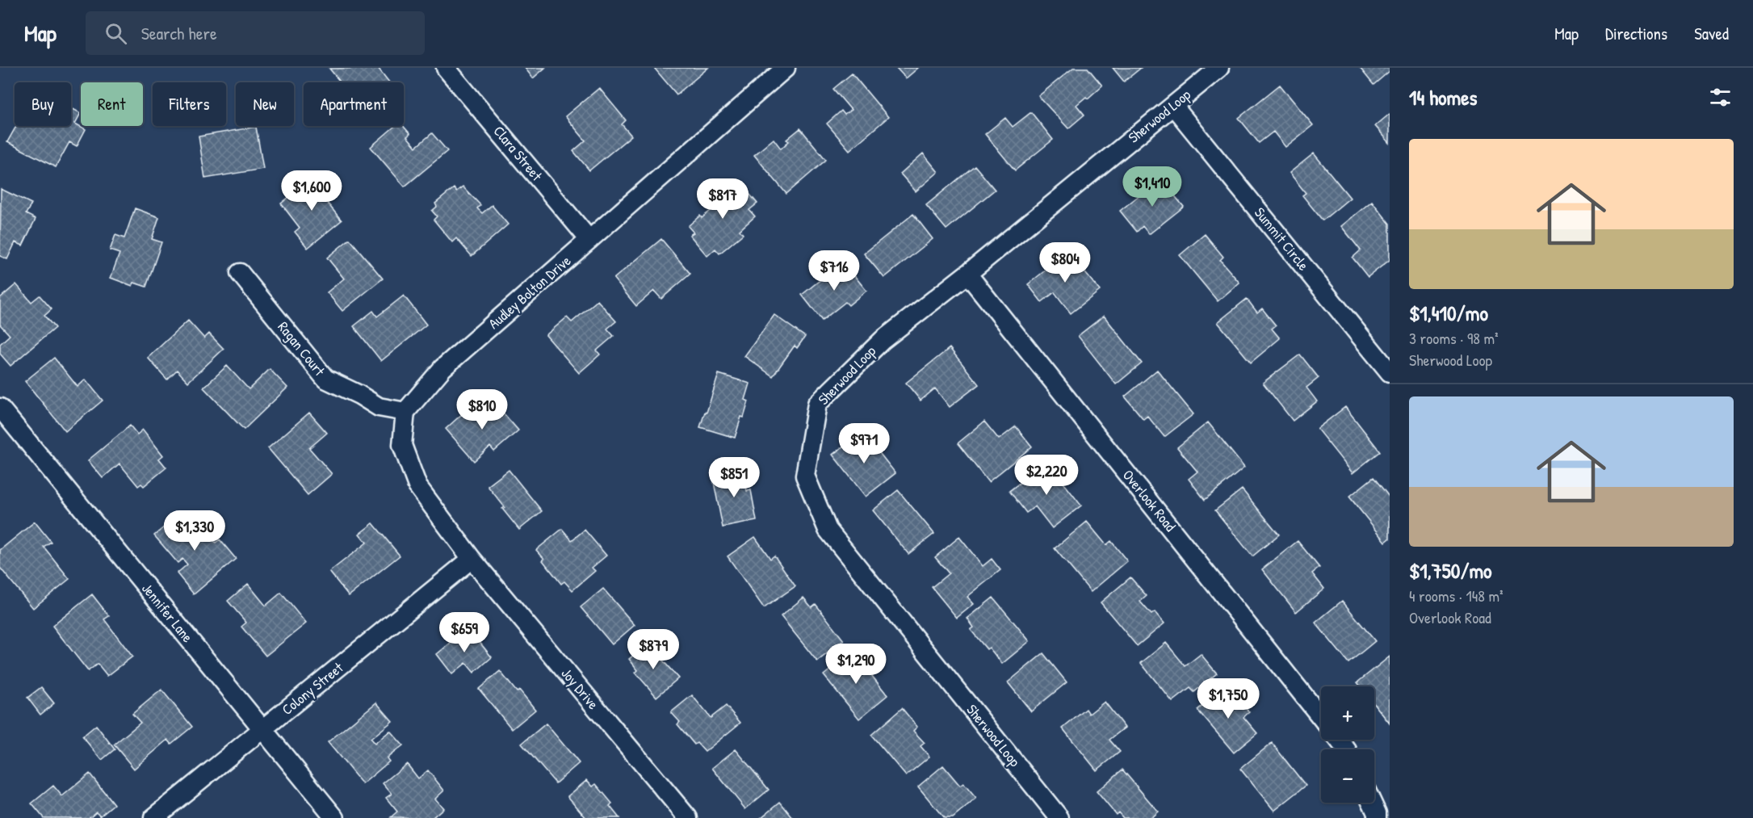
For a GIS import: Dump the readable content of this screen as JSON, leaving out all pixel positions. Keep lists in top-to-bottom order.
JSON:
{
  "streets": {
    "street": [
      "Sherwood Loop",
      "Clara Street",
      "Summit Circle",
      "Audley Bolton Drive",
      "Ragan Court",
      "Overlook Road",
      "Jennifer Lane",
      "Colony Street",
      "Joy Drive"
    ]
  },
  "crossings": [
    ["Sherwood Loop", "Summit Circle"],
    ["Sherwood Loop", "Overlook Road"],
    ["Clara Street", "Audley Bolton Drive"],
    ["Audley Bolton Drive", "Ragan Court"],
    ["Jennifer Lane", "Colony Street"],
    ["Colony Street", "Joy Drive"]
  ],
  "page": {
    "header": "Map",
    "search": "Search here",
    "nav": ["Map", "Directions", "Saved"],
    "heading": "14 homes",
    "chip": [
      "Buy",
      "Rent",
      "Filters",
      "New",
      "Apartment"
    ],
    "list": [
      {
        "name": "$1,410/mo",
        "note": "3 rooms · 98 m² · Sherwood Loop"
      },
      {
        "name": "$1,750/mo",
        "note": "4 rooms · 148 m² · Overlook Road"
      }
    ],
    "price": [
      "$1,410",
      "$1,600",
      "$817",
      "$804",
      "$716",
      "$810",
      "$971",
      "$2,220",
      "$851",
      "$1,330",
      "$659",
      "$879",
      "$1,290",
      "$1,750"
    ],
    "map_buttons": ["+", "−"]
  }
}
